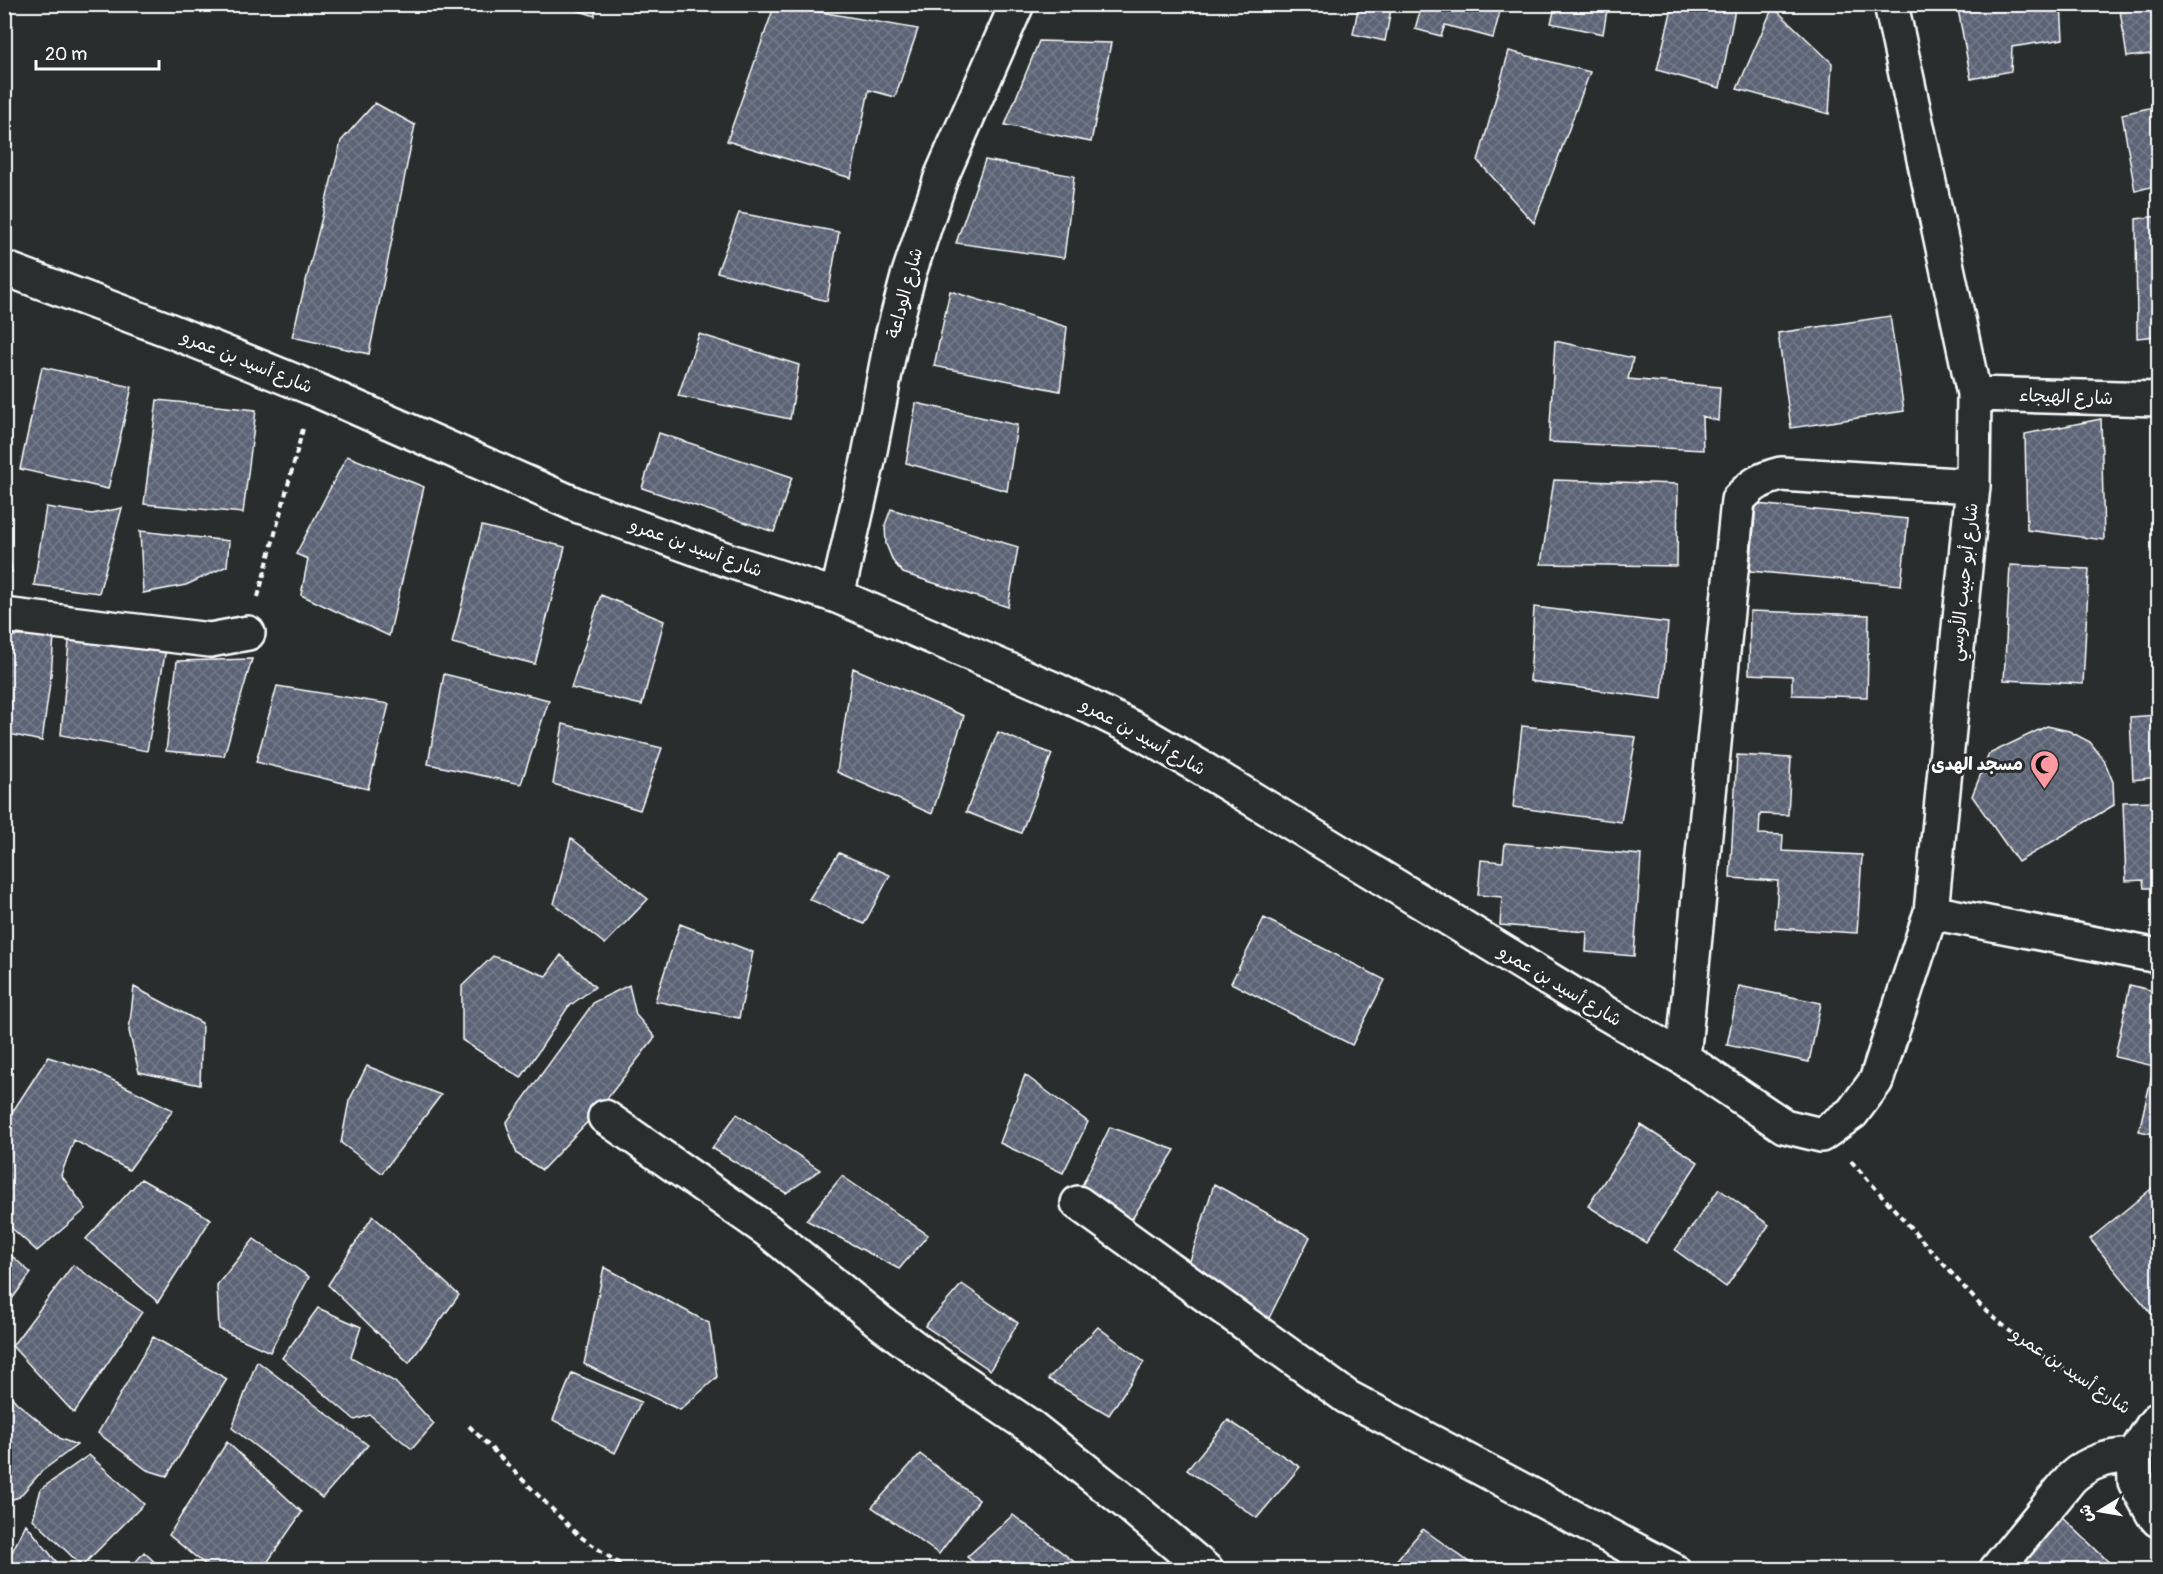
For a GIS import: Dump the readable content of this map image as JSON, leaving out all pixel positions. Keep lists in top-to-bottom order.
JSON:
{
  "streets": {
    "street": [
      "شارع الوداعة",
      "شارع أسيد بن عمرو",
      "شارع الهيجاء",
      "شارع أبو حبيب الأوسي"
    ]
  },
  "crossings": [
    ["شارع الوداعة", "شارع أسيد بن عمرو"],
    ["شارع أسيد بن عمرو", "شارع أبو حبيب الأوسي"],
    ["شارع الهيجاء", "شارع أبو حبيب الأوسي"]
  ],
  "places": {
    "mosque": ["مسجد الهدى"]
  },
  "scale_bar": "20 m",
  "north": "left"
}
